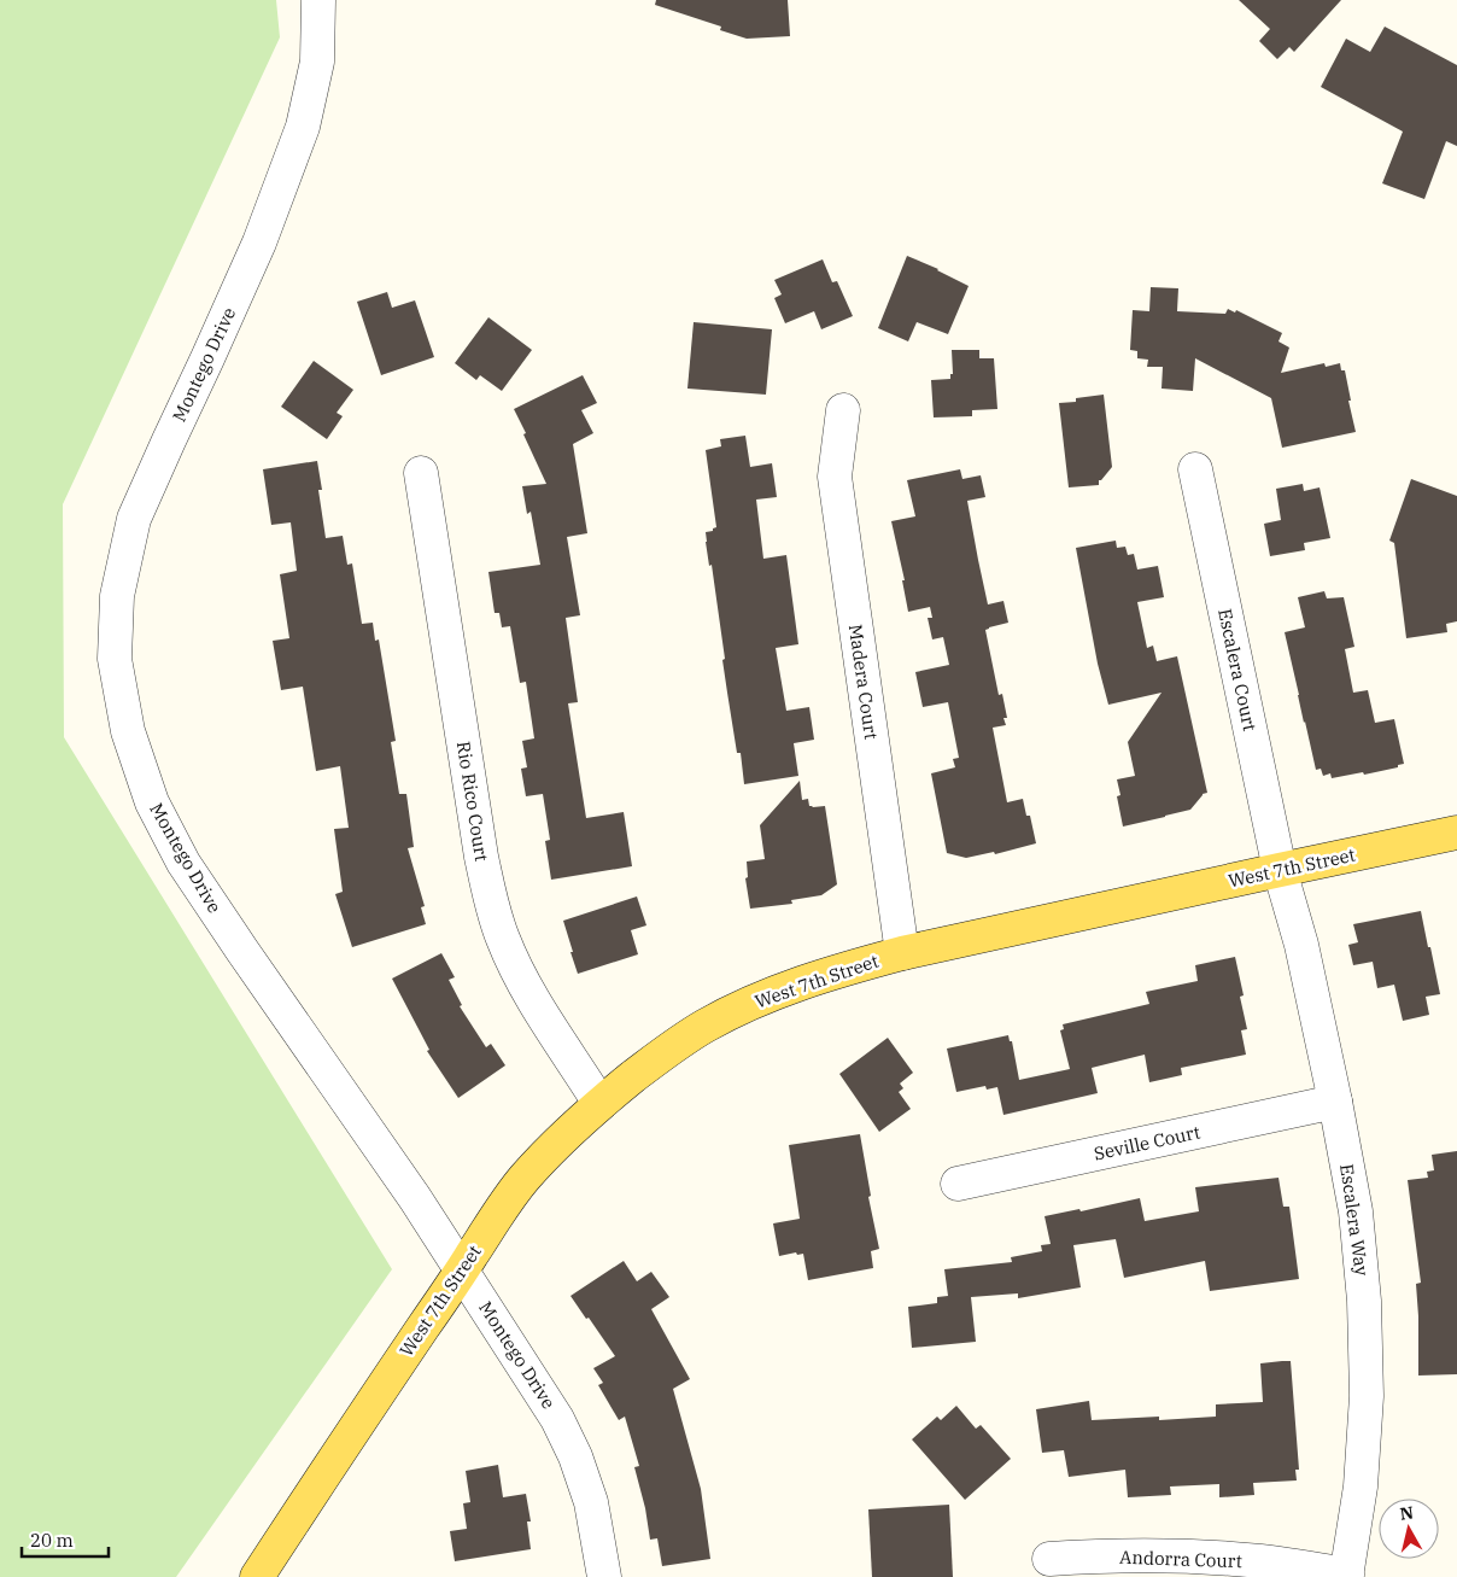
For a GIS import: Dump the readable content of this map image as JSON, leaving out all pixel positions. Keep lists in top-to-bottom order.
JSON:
{
  "streets": {
    "main road": ["West 7th Street"],
    "street": [
      "Montego Drive",
      "Escalera Court",
      "Madera Court",
      "Rio Rico Court",
      "Seville Court",
      "Escalera Way",
      "Andorra Court"
    ]
  },
  "crossings": [
    ["Montego Drive", "West 7th Street"],
    ["Escalera Court", "West 7th Street"],
    ["Escalera Court", "Escalera Way"],
    ["Madera Court", "West 7th Street"],
    ["Rio Rico Court", "West 7th Street"],
    ["West 7th Street", "Escalera Way"],
    ["Seville Court", "Escalera Way"],
    ["Escalera Way", "Andorra Court"]
  ],
  "scale_bar": "20 m",
  "north": "top"
}
